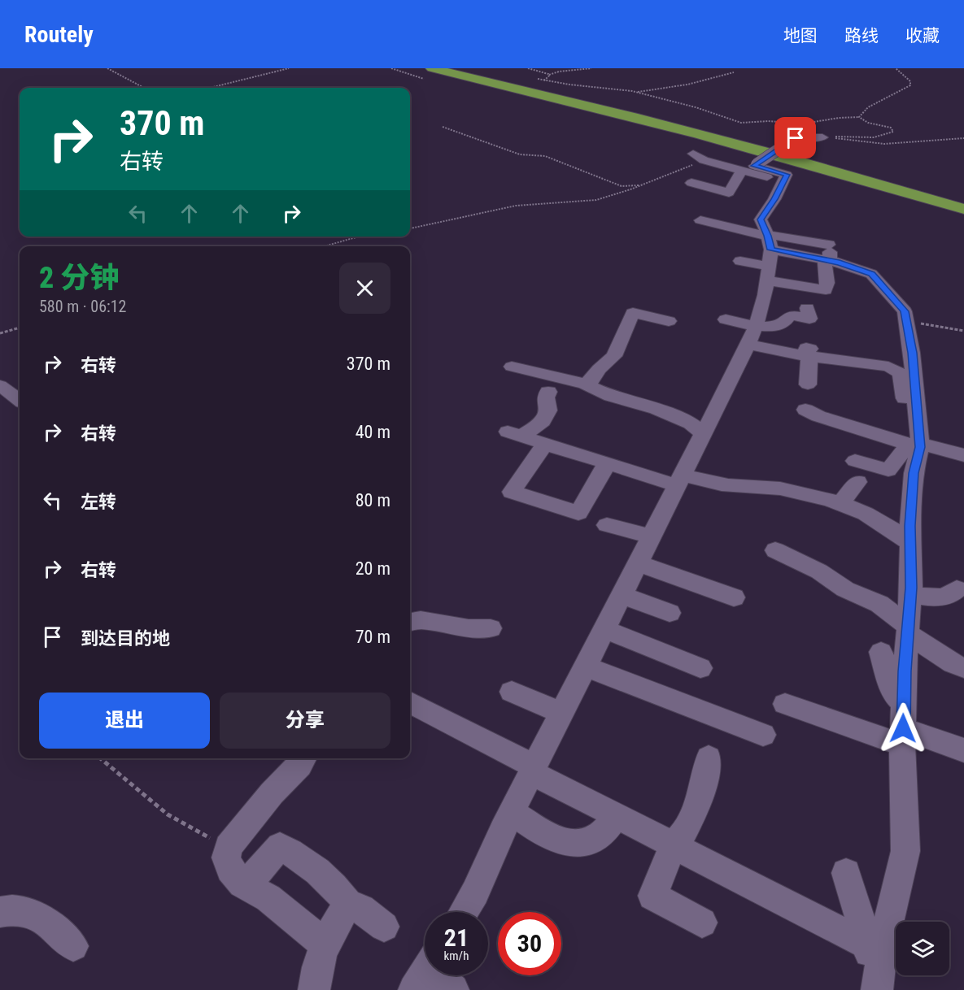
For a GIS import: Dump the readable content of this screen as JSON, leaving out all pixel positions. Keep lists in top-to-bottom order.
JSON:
{
  "page": {
    "header": "Routely",
    "nav": ["地图", "路线", "收藏"],
    "turn": ["370 m", "右转"],
    "heading": ["2 分钟", "580 m · 06:12"],
    "list": [
      {
        "name": "右转",
        "value": "370 m"
      },
      {
        "name": "右转",
        "value": "40 m"
      },
      {
        "name": "左转",
        "value": "80 m"
      },
      {
        "name": "右转",
        "value": "20 m"
      },
      {
        "name": "到达目的地",
        "value": "70 m"
      }
    ],
    "buttons": ["退出", "分享"],
    "speed": "21 km/h",
    "limit": "30"
  }
}
